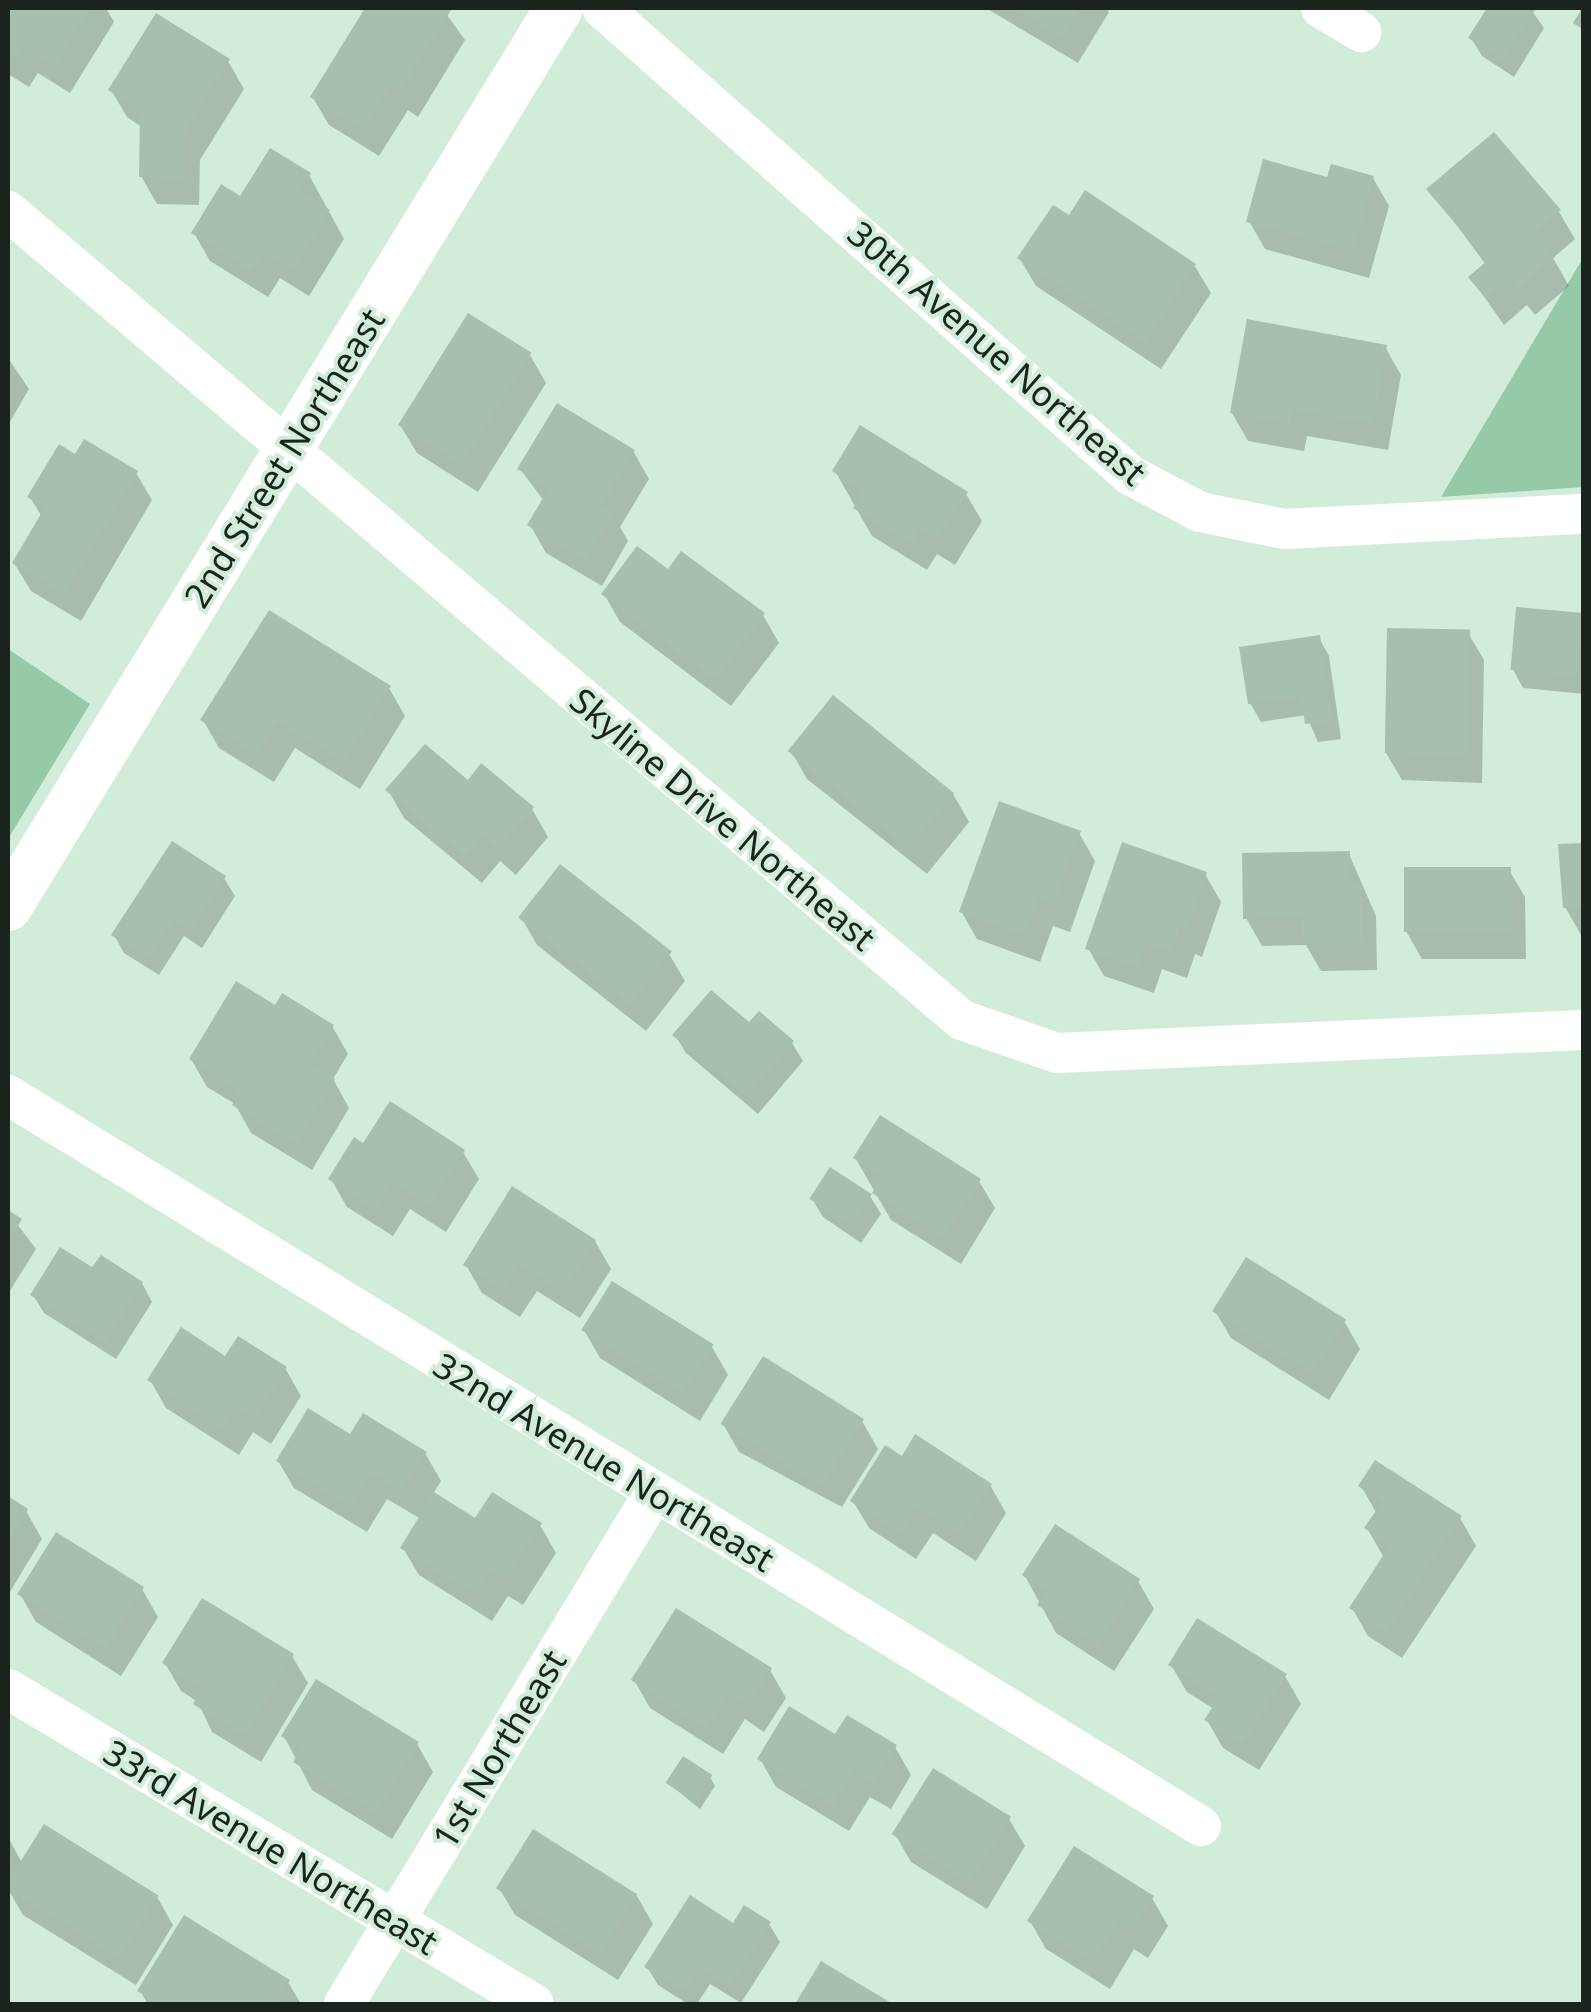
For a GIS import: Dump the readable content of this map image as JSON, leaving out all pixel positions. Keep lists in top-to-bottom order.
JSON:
{
  "streets": {
    "street": [
      "30th Avenue Northeast",
      "2nd Street Northeast",
      "Skyline Drive Northeast",
      "32nd Avenue Northeast",
      "1st Northeast",
      "33rd Avenue Northeast"
    ]
  },
  "crossings": [
    ["2nd Street Northeast", "Skyline Drive Northeast"],
    ["32nd Avenue Northeast", "1st Northeast"],
    ["1st Northeast", "33rd Avenue Northeast"]
  ]
}
